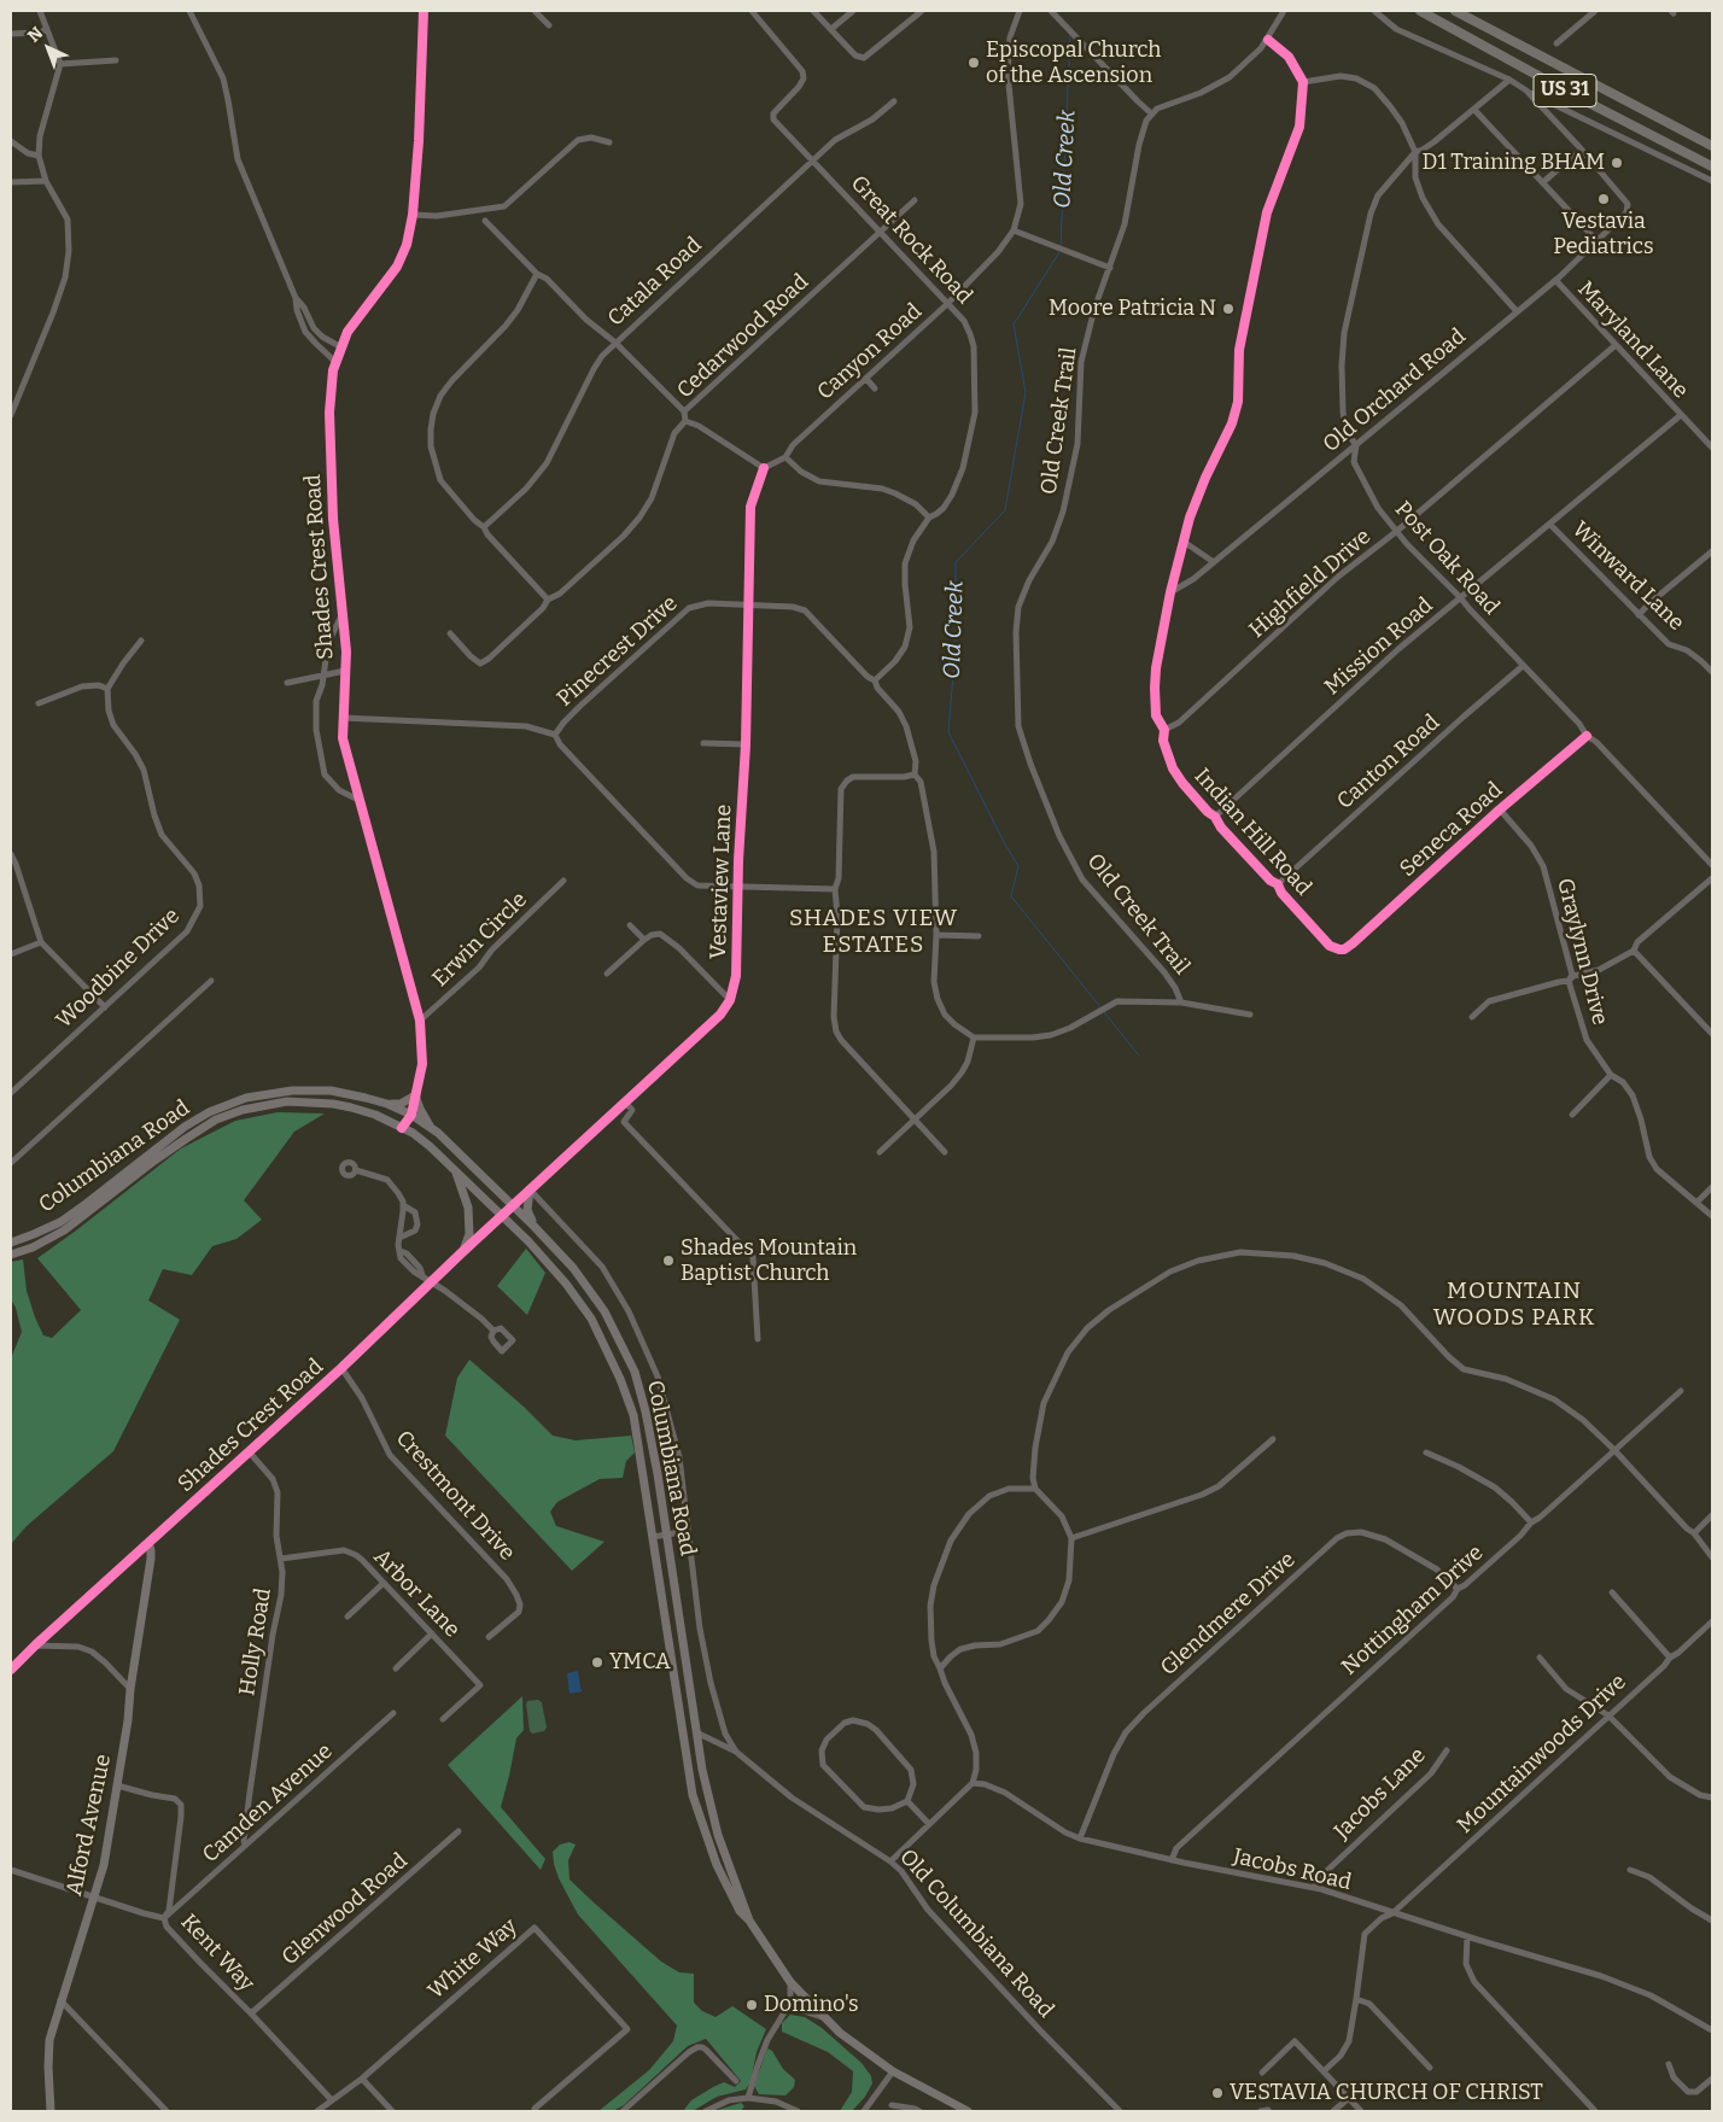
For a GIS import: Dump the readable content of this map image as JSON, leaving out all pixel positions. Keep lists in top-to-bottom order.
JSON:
{
  "streets": {
    "main road": [
      "US 31",
      "Shades Crest Road",
      "Columbiana Road",
      "Alford Avenue"
    ],
    "street": [
      "Great Rock Road",
      "Catala Road",
      "Cedarwood Road",
      "Maryland Lane",
      "Canyon Road",
      "Old Orchard Road",
      "Old Creek Trail",
      "Post Oak Road",
      "Winward Lane",
      "Highfield Drive",
      "Mission Road",
      "Pinecrest Drive",
      "Canton Road",
      "Seneca Road",
      "Indian Hill Road",
      "Vestaview Lane",
      "Erwin Circle",
      "Graylynn Drive",
      "Woodbine Drive",
      "Crestmont Drive",
      "Arbor Lane",
      "Nottingham Drive",
      "Glendmere Drive",
      "Holly Road",
      "Mountainwoods Drive",
      "Jacobs Lane",
      "Camden Avenue",
      "Jacobs Road",
      "Glenwood Road",
      "Old Columbiana Road",
      "Kent Way",
      "White Way"
    ]
  },
  "crossings": [
    ["Great Rock Road", "Catala Road"],
    ["Great Rock Road", "Cedarwood Road"],
    ["Great Rock Road", "Canyon Road"],
    ["Great Rock Road", "Pinecrest Drive"],
    ["Maryland Lane", "Old Orchard Road"],
    ["Maryland Lane", "Highfield Drive"],
    ["Maryland Lane", "Mission Road"],
    ["Canyon Road", "Vestaview Lane"],
    ["Old Orchard Road", "Post Oak Road"],
    ["Old Orchard Road", "Indian Hill Road"],
    ["Post Oak Road", "Highfield Drive"],
    ["Post Oak Road", "Mission Road"],
    ["Post Oak Road", "Canton Road"],
    ["Post Oak Road", "Seneca Road"],
    ["Shades Crest Road", "Vestaview Lane"],
    ["Shades Crest Road", "Erwin Circle"],
    ["Shades Crest Road", "Columbiana Road"],
    ["Shades Crest Road", "Crestmont Drive"],
    ["Shades Crest Road", "Holly Road"],
    ["Shades Crest Road", "Alford Avenue"],
    ["Winward Lane", "Mission Road"],
    ["Highfield Drive", "Indian Hill Road"],
    ["Mission Road", "Indian Hill Road"],
    ["Pinecrest Drive", "Vestaview Lane"],
    ["Canton Road", "Indian Hill Road"],
    ["Seneca Road", "Indian Hill Road"],
    ["Seneca Road", "Graylynn Drive"],
    ["Vestaview Lane", "Columbiana Road"],
    ["Vestaview Lane", "Old Columbiana Road"],
    ["Columbiana Road", "Old Columbiana Road"],
    ["Arbor Lane", "Holly Road"],
    ["Nottingham Drive", "Glendmere Drive"],
    ["Nottingham Drive", "Jacobs Road"],
    ["Glendmere Drive", "Jacobs Road"],
    ["Holly Road", "Camden Avenue"],
    ["Mountainwoods Drive", "Jacobs Road"],
    ["Jacobs Lane", "Jacobs Road"],
    ["Camden Avenue", "Kent Way"],
    ["Alford Avenue", "Kent Way"],
    ["Glenwood Road", "Kent Way"],
    ["Kent Way", "White Way"]
  ],
  "districts": ["SHADES VIEW ESTATES", "MOUNTAIN WOODS PARK"],
  "water": ["Old Creek"],
  "places": [
    "Episcopal Church of the Ascension",
    "D1 Training BHAM",
    "Vestavia Pediatrics",
    "Moore Patricia N",
    "Shades Mountain Baptist Church",
    "YMCA",
    "Domino's",
    "VESTAVIA CHURCH OF CHRIST"
  ],
  "north": "top left"
}
